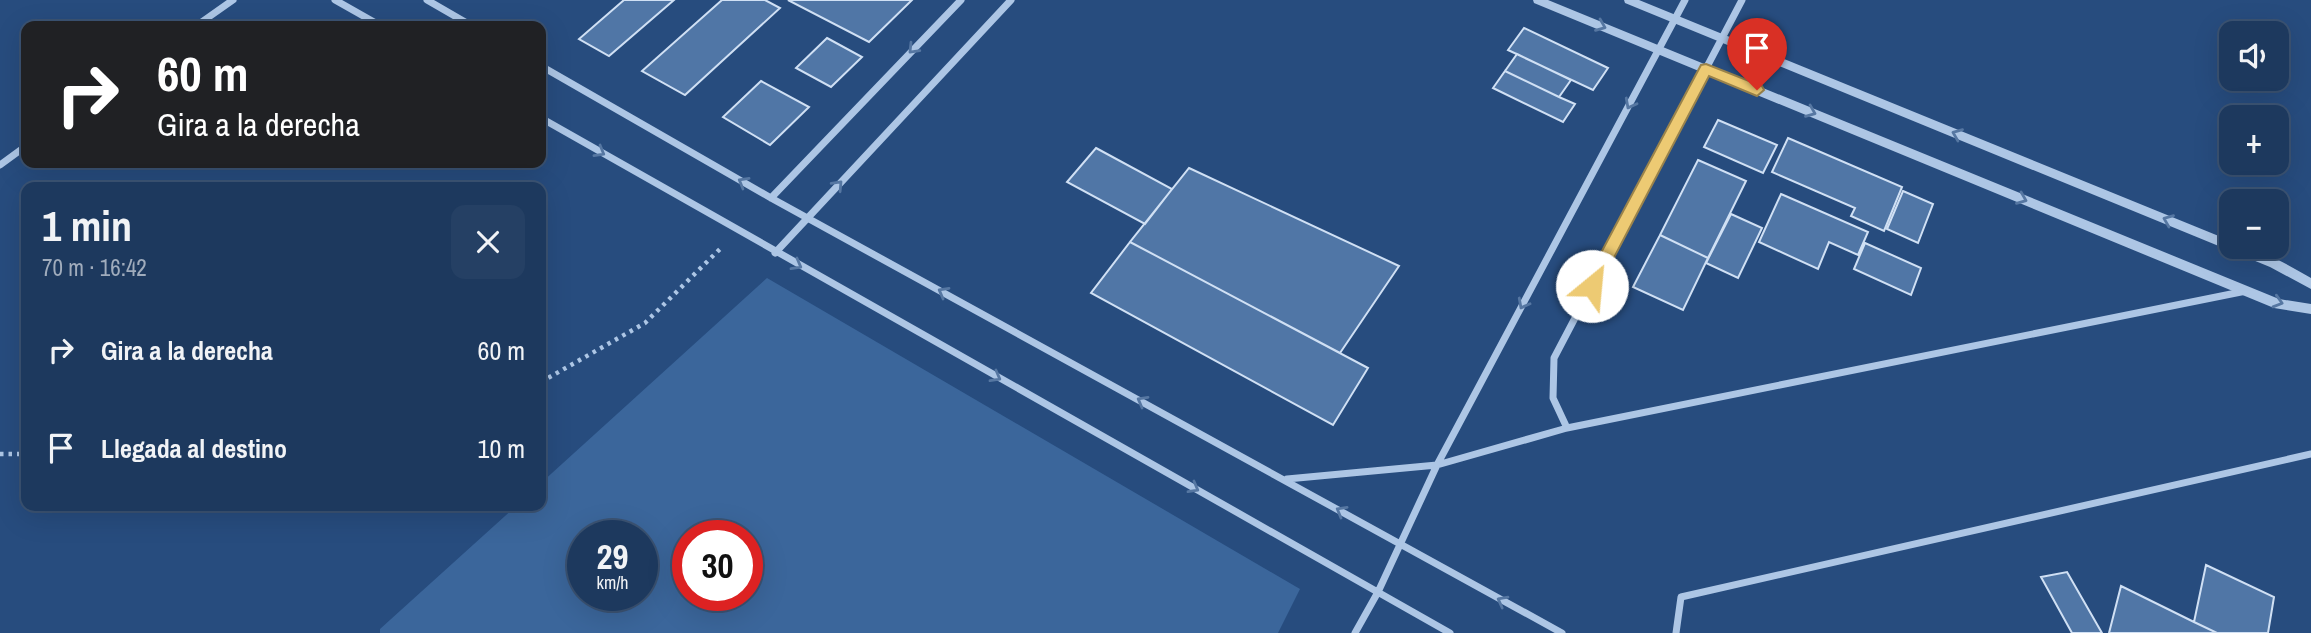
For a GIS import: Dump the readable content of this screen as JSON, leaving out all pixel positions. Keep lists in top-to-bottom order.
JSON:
{
  "page": {
    "map_buttons": ["+", "−"],
    "turn": ["60 m", "Gira a la derecha"],
    "heading": ["1 min", "70 m · 16:42"],
    "list": [
      {
        "name": "Gira a la derecha",
        "value": "60 m"
      },
      {
        "name": "Llegada al destino",
        "value": "10 m"
      }
    ],
    "speed": "29 km/h",
    "limit": "30"
  }
}
